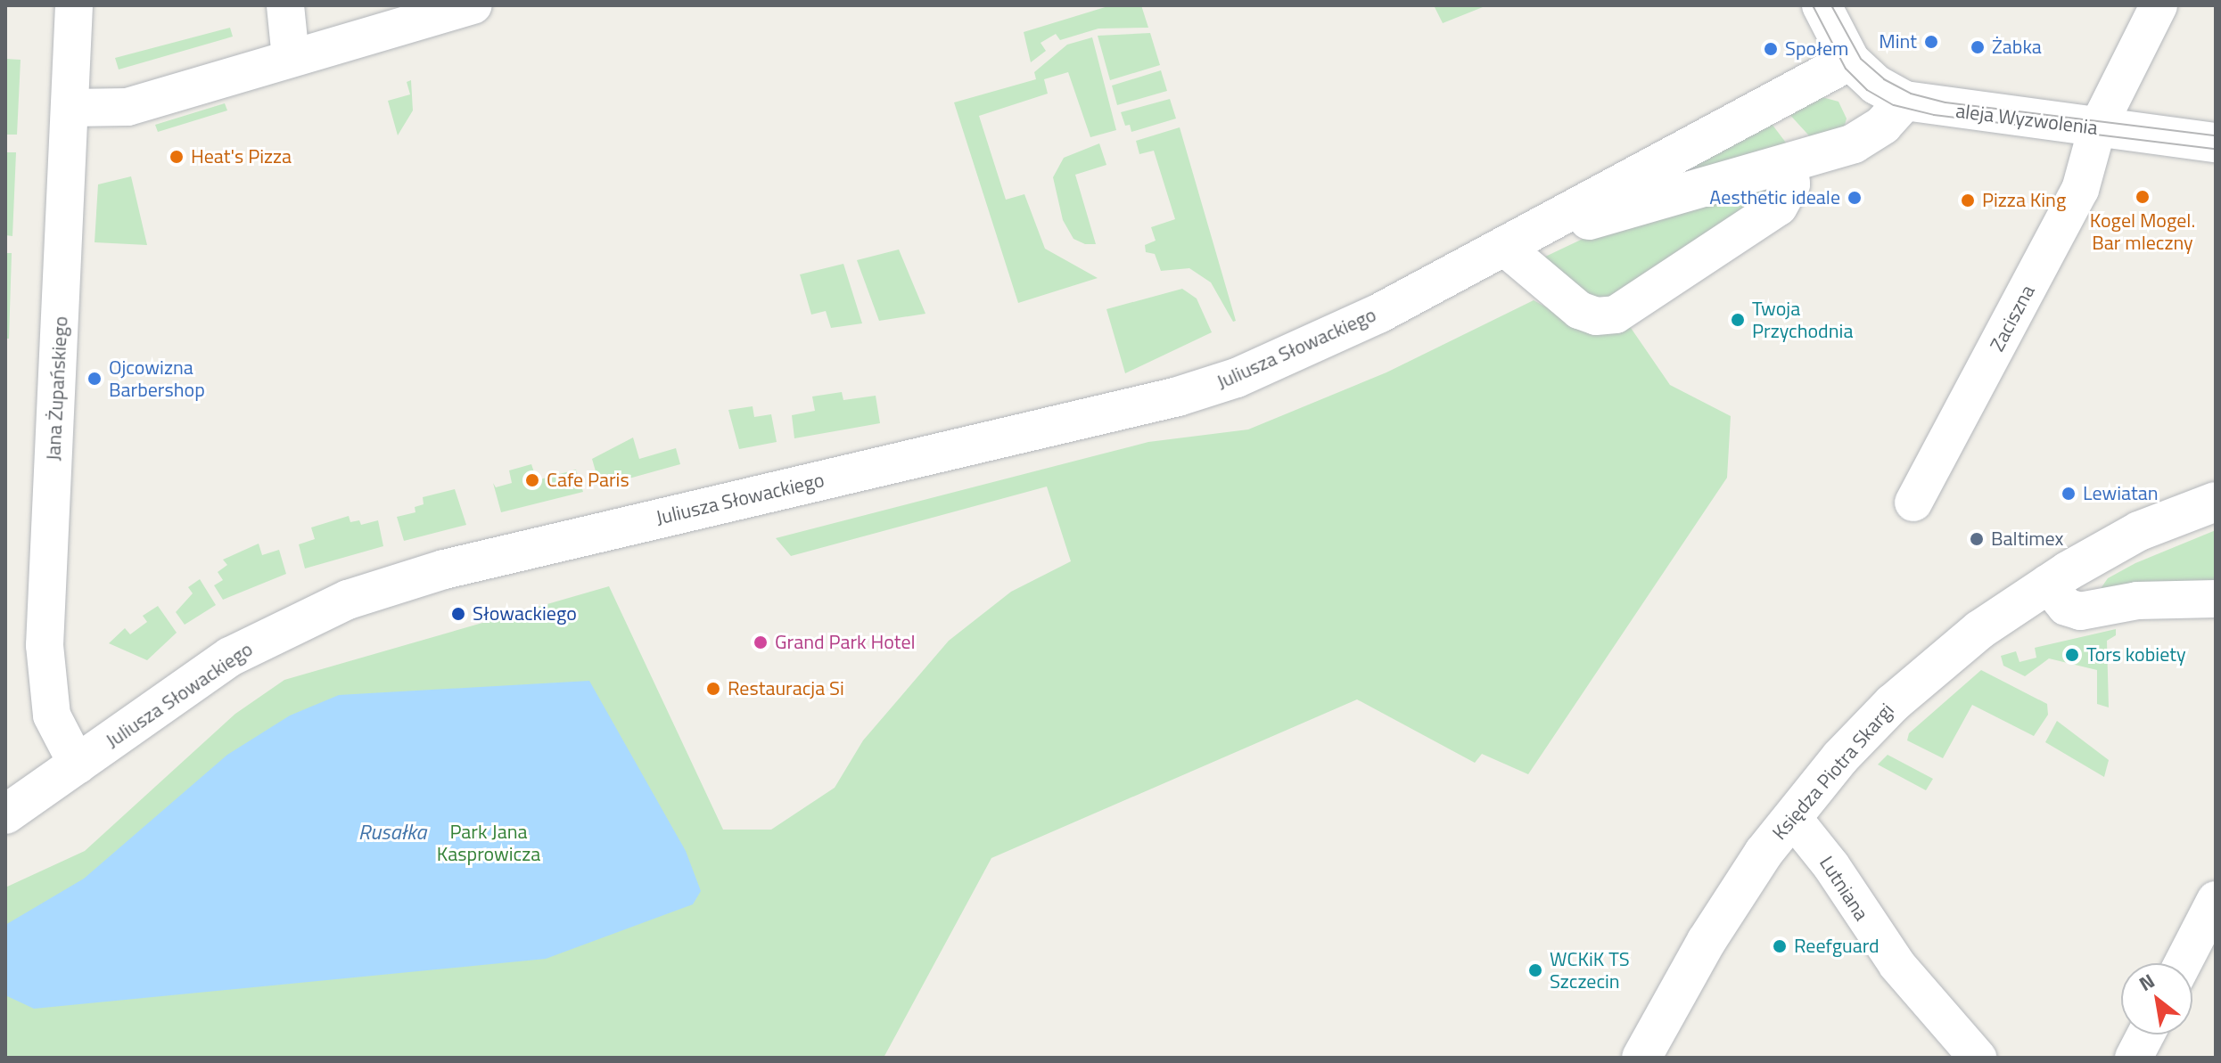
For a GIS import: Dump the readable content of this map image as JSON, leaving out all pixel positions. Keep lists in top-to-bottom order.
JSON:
{
  "streets": {
    "street": [
      "aleja Wyzwolenia",
      "Zaciszna",
      "Juliusza Słowackiego",
      "Jana Żupańskiego",
      "Księdza Piotra Skargi",
      "Lutniana"
    ]
  },
  "crossings": [
    ["aleja Wyzwolenia", "Zaciszna"],
    ["aleja Wyzwolenia", "Juliusza Słowackiego"],
    ["Juliusza Słowackiego", "Jana Żupańskiego"],
    ["Księdza Piotra Skargi", "Lutniana"]
  ],
  "water": ["Rusałka"],
  "parks": ["Park Jana Kasprowicza"],
  "places": [
    "Mint",
    "Żabka",
    "Społem",
    "Heat's Pizza",
    "Kogel Mogel. Bar mleczny",
    "Aesthetic ideale",
    "Pizza King",
    "Twoja Przychodnia",
    "Ojcowizna Barbershop",
    "Cafe Paris",
    "Lewiatan",
    "Baltimex",
    "Słowackiego",
    "Grand Park Hotel",
    "Tors kobiety",
    "Restauracja Si",
    "Reefguard",
    "WCKiK TS Szczecin"
  ],
  "north": "top left"
}
